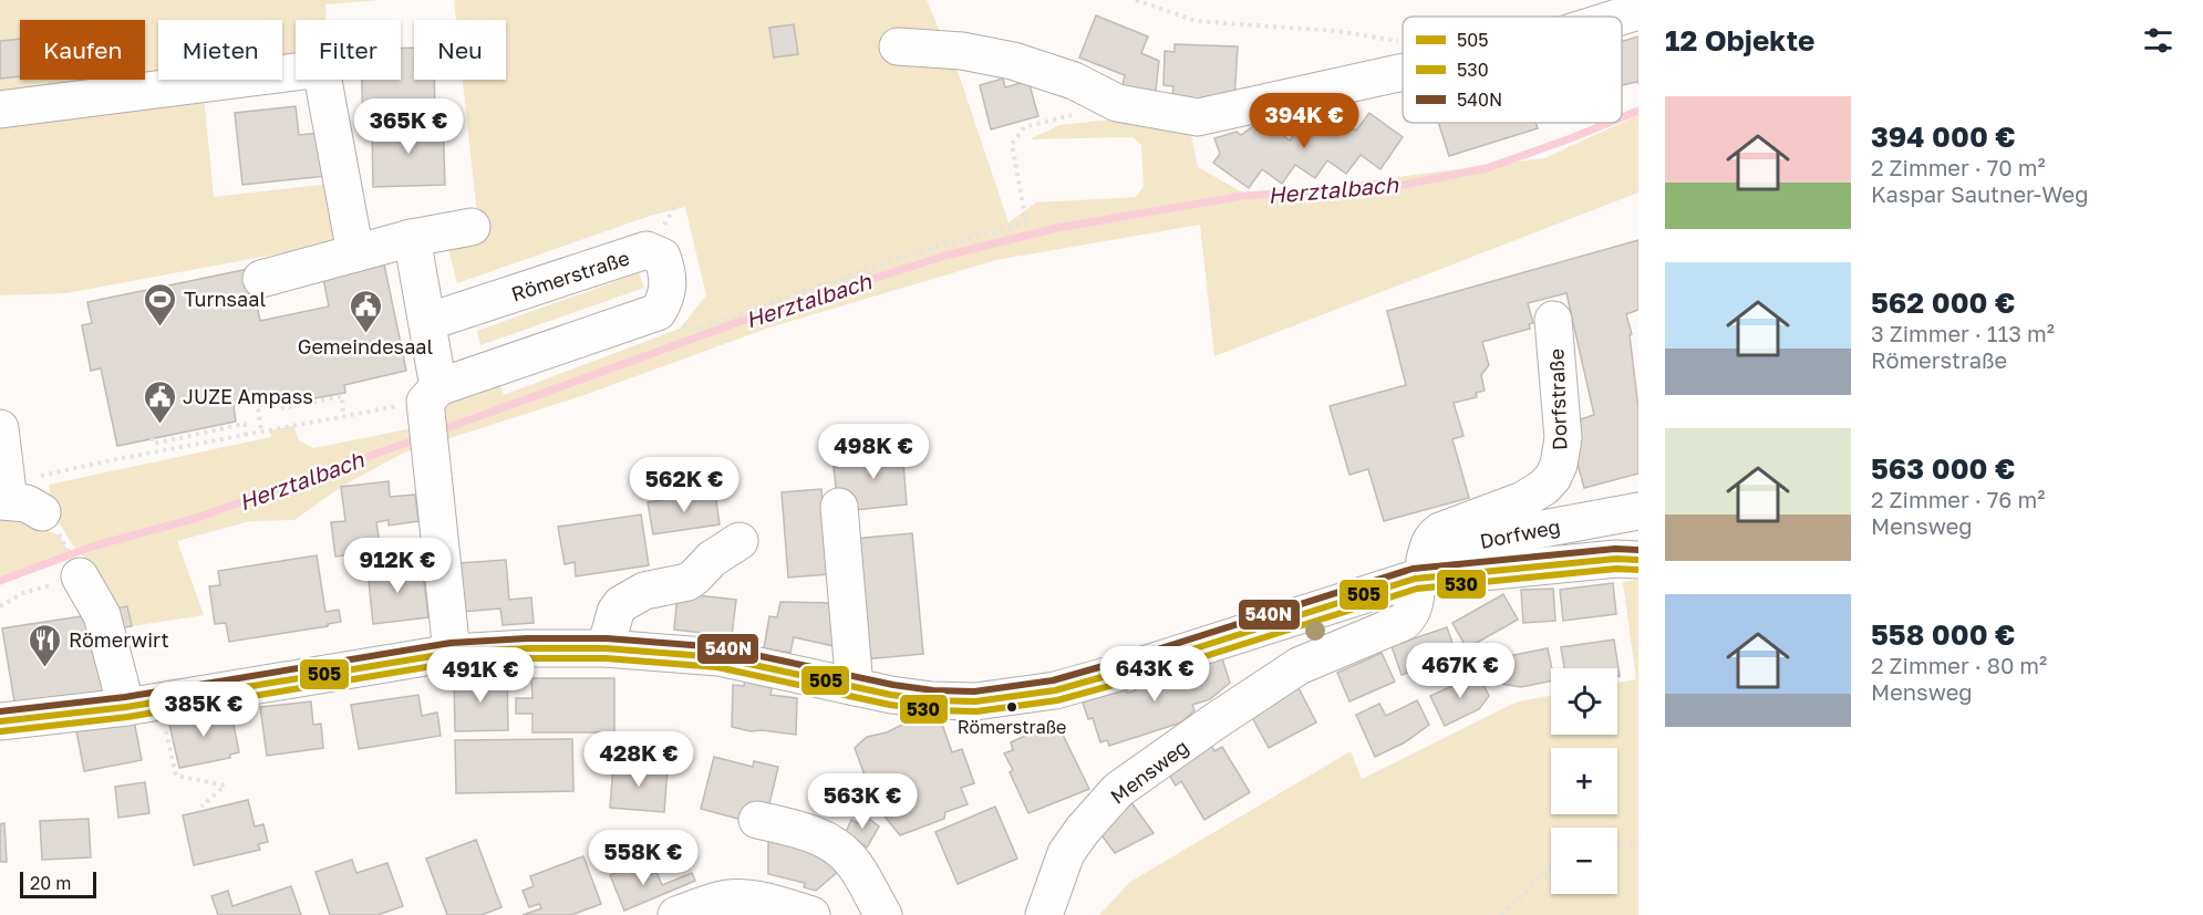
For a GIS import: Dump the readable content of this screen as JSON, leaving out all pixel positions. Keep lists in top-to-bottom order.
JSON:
{
  "streets": {
    "street": [
      "Römerstraße",
      "Dorfstraße",
      "Dorfweg",
      "Mensweg"
    ]
  },
  "crossings": [
    ["Dorfstraße", "Dorfweg"],
    ["Dorfstraße", "Mensweg"],
    ["Dorfweg", "Mensweg"]
  ],
  "water": ["Herztalbach"],
  "places": {
    "sports": ["Turnsaal"],
    "public building": ["Gemeindesaal", "JUZE Ampass"],
    "restaurant": ["Römerwirt"],
    "other": ["Römerstraße"]
  },
  "lines": ["transit line 540N", "transit line 505", "transit line 530"],
  "legend": ["505", "530", "540N"],
  "scale_bar": "20 m",
  "page": {
    "heading": "12 Objekte",
    "chip": [
      "Kaufen",
      "Mieten",
      "Filter",
      "Neu"
    ],
    "list": [
      {
        "name": "394 000 €",
        "note": "2 Zimmer · 70 m² · Kaspar Sautner-Weg"
      },
      {
        "name": "562 000 €",
        "note": "3 Zimmer · 113 m² · Römerstraße"
      },
      {
        "name": "563 000 €",
        "note": "2 Zimmer · 76 m² · Mensweg"
      },
      {
        "name": "558 000 €",
        "note": "2 Zimmer · 80 m² · Mensweg"
      }
    ],
    "price": [
      "394K €",
      "365K €",
      "498K €",
      "562K €",
      "912K €",
      "467K €",
      "643K €",
      "491K €",
      "385K €",
      "428K €",
      "563K €",
      "558K €"
    ],
    "map_buttons": ["+", "−"],
    "scale": "20 m"
  }
}
